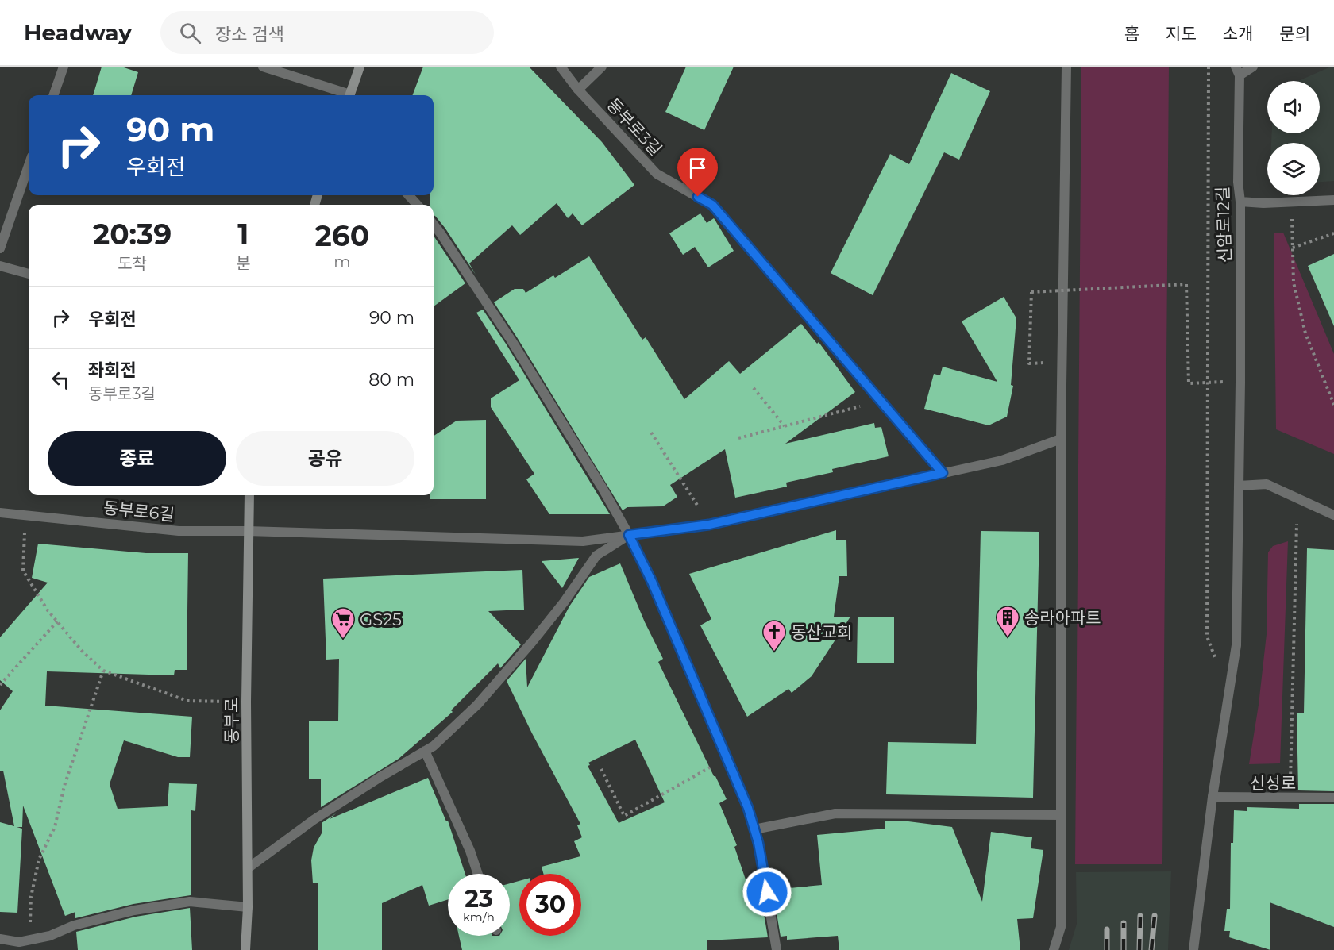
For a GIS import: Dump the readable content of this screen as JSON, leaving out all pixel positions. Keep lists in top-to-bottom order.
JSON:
{
  "streets": {
    "main road": ["동부로"],
    "street": [
      "동부로3길",
      "신암로12길",
      "동부로6길",
      "신성로"
    ]
  },
  "crossings": [
    ["동부로3길", "동부로6길"],
    ["신암로12길", "신성로"],
    ["동부로6길", "동부로"]
  ],
  "places": {
    "building": ["송라아파트"],
    "supermarket": ["GS25"],
    "church": ["동산교회"]
  },
  "page": {
    "header": "Headway",
    "search": "장소 검색",
    "nav": [
      "홈",
      "지도",
      "소개",
      "문의"
    ],
    "turn": ["90 m", "우회전"],
    "eta": [
      "20:39",
      "도착",
      "1",
      "분",
      "260",
      "m"
    ],
    "list": [
      {
        "name": "우회전",
        "value": "90 m"
      },
      {
        "name": "좌회전",
        "note": "동부로3길",
        "value": "80 m"
      }
    ],
    "buttons": ["종료", "공유"],
    "speed": "23 km/h",
    "limit": "30"
  }
}
